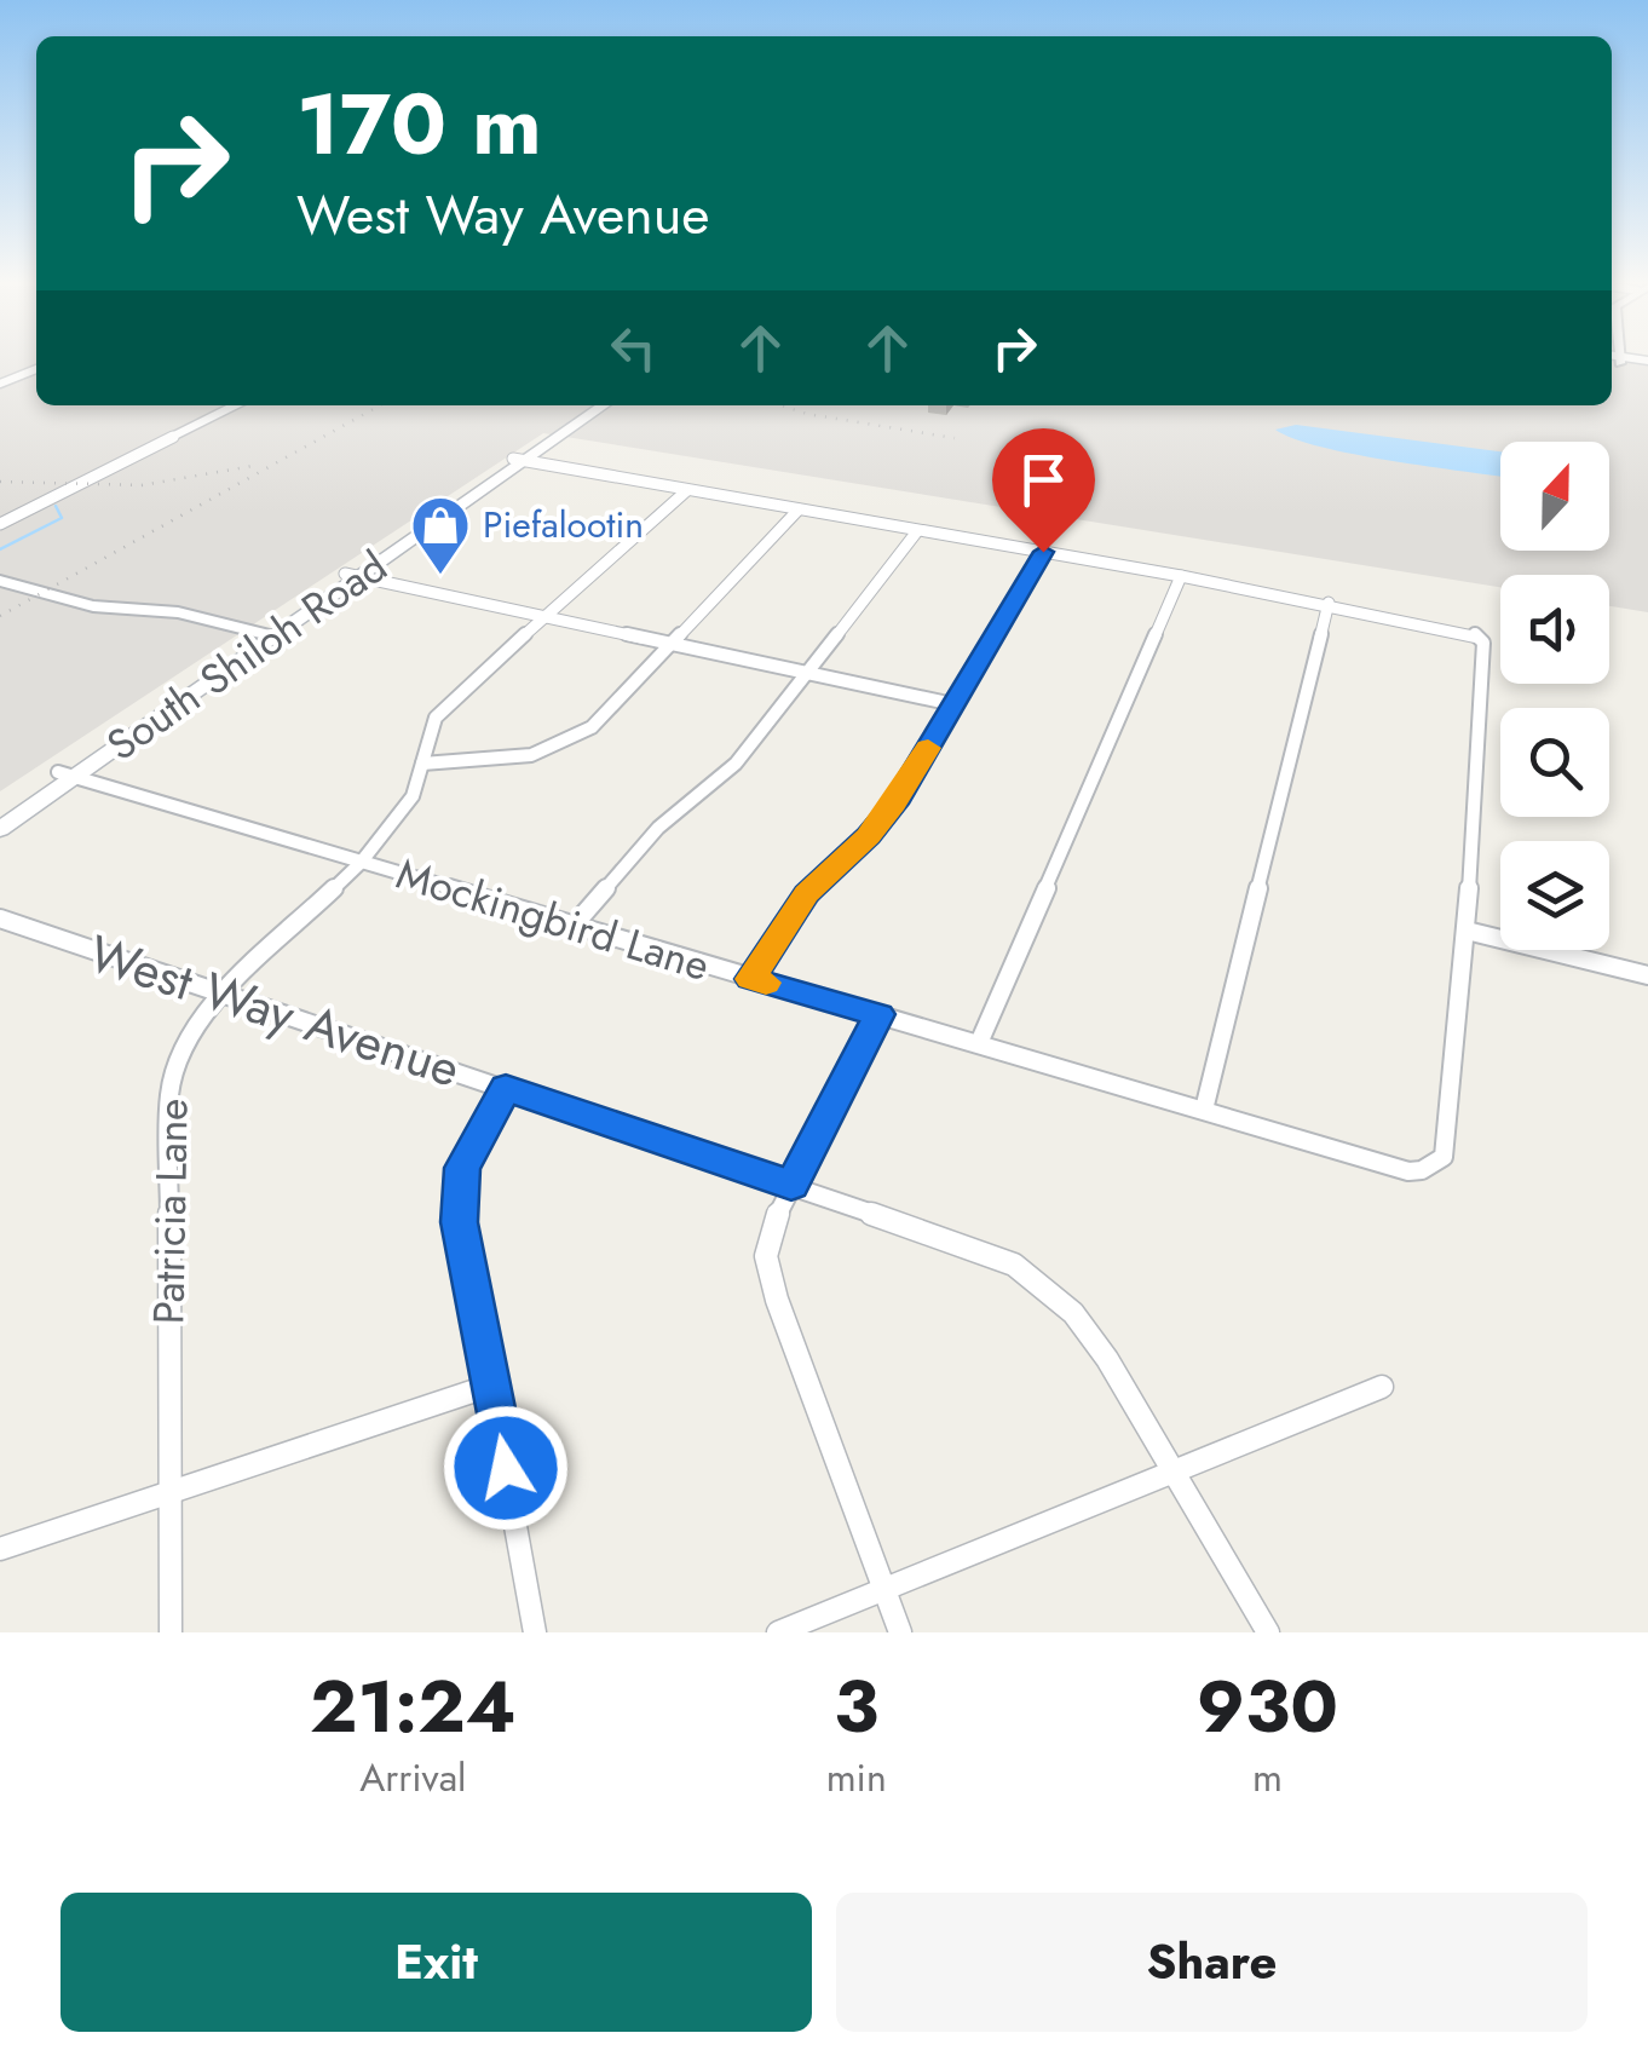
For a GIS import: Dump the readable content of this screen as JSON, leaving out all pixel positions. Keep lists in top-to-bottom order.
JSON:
{
  "streets": {
    "main road": ["South Shiloh Road"],
    "street": ["Mockingbird Lane", "West Way Avenue", "Patricia Lane"]
  },
  "crossings": [
    ["South Shiloh Road", "Mockingbird Lane"],
    ["Mockingbird Lane", "Patricia Lane"],
    ["West Way Avenue", "Patricia Lane"]
  ],
  "places": {
    "shop": ["Piefalootin"]
  },
  "north": "top",
  "page": {
    "turn": ["170 m", "West Way Avenue"],
    "eta": [
      "21:24",
      "Arrival",
      "3",
      "min",
      "930",
      "m"
    ],
    "buttons": ["Exit", "Share"]
  }
}
